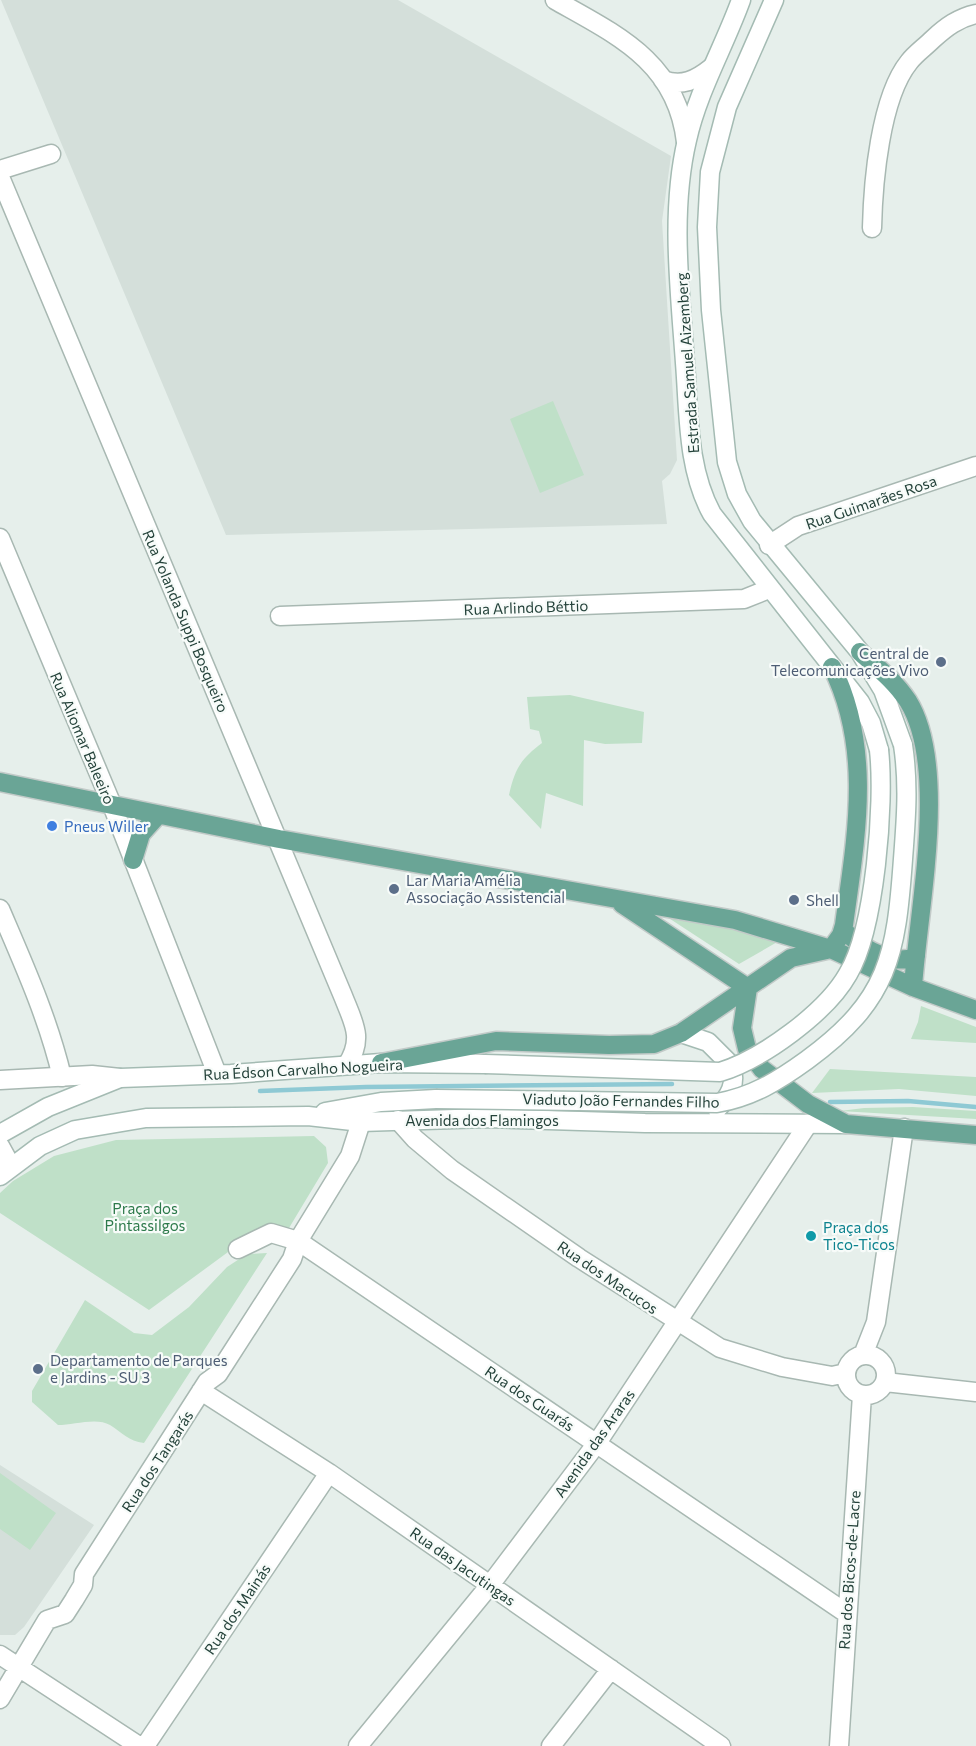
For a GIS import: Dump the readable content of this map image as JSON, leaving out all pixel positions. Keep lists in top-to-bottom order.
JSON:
{
  "streets": {
    "main road": ["Avenida dos Flamingos"],
    "street": [
      "Estrada Samuel Aizemberg",
      "Rua Guimarães Rosa",
      "Rua Arlindo Béttio",
      "Rua Yolanda Suppi Bosqueiro",
      "Rua Aliomar Baleeiro",
      "Rua Édson Carvalho Nogueira",
      "Viaduto João Fernandes Filho",
      "Rua dos Macucos",
      "Rua dos Guarás",
      "Avenida das Araras",
      "Rua dos Tangarás",
      "Rua das Jacutingas",
      "Rua dos Bicos-de-Lacre",
      "Rua dos Mainás"
    ]
  },
  "crossings": [
    ["Estrada Samuel Aizemberg", "Rua Guimarães Rosa"],
    ["Estrada Samuel Aizemberg", "Rua Arlindo Béttio"],
    ["Estrada Samuel Aizemberg", "Viaduto João Fernandes Filho"],
    ["Rua Yolanda Suppi Bosqueiro", "Rua Édson Carvalho Nogueira"],
    ["Rua Aliomar Baleeiro", "Rua Édson Carvalho Nogueira"],
    ["Rua Édson Carvalho Nogueira", "Viaduto João Fernandes Filho"],
    ["Viaduto João Fernandes Filho", "Avenida dos Flamingos"],
    ["Avenida dos Flamingos", "Rua dos Macucos"],
    ["Avenida dos Flamingos", "Avenida das Araras"],
    ["Avenida dos Flamingos", "Rua dos Tangarás"],
    ["Rua dos Macucos", "Avenida das Araras"],
    ["Rua dos Macucos", "Rua dos Bicos-de-Lacre"],
    ["Rua dos Guarás", "Avenida das Araras"],
    ["Rua dos Guarás", "Rua dos Tangarás"],
    ["Rua dos Guarás", "Rua dos Bicos-de-Lacre"],
    ["Avenida das Araras", "Rua das Jacutingas"],
    ["Rua dos Tangarás", "Rua das Jacutingas"],
    ["Rua das Jacutingas", "Rua dos Mainás"]
  ],
  "parks": ["Praça dos Pintassilgos"],
  "places": [
    "Central de Telecomunicações Vivo",
    "Pneus Willer",
    "Lar Maria Amélia Associação Assistencial",
    "Shell",
    "Praça dos Tico-Ticos",
    "Departamento de Parques e Jardins - SU 3"
  ]
}
